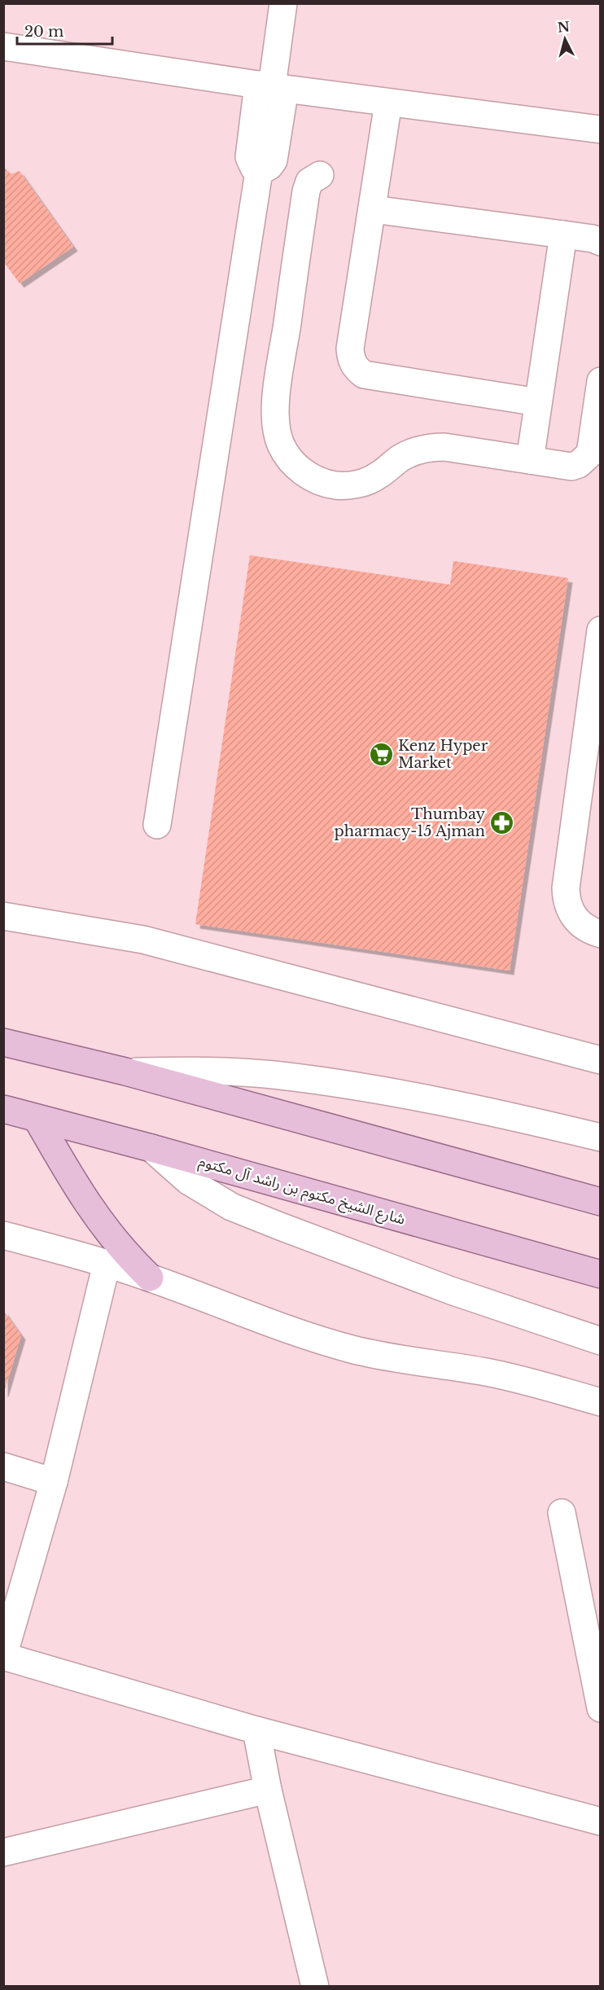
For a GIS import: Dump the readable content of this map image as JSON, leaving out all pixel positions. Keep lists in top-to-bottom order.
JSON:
{
  "streets": {
    "main road": ["شارع الشيخ مكتوم بن راشد آل مكتوم"]
  },
  "places": {
    "supermarket": ["Kenz Hyper Market"],
    "pharmacy": ["Thumbay pharmacy-15 Ajman"]
  },
  "scale_bar": "20 m",
  "north": "top"
}
